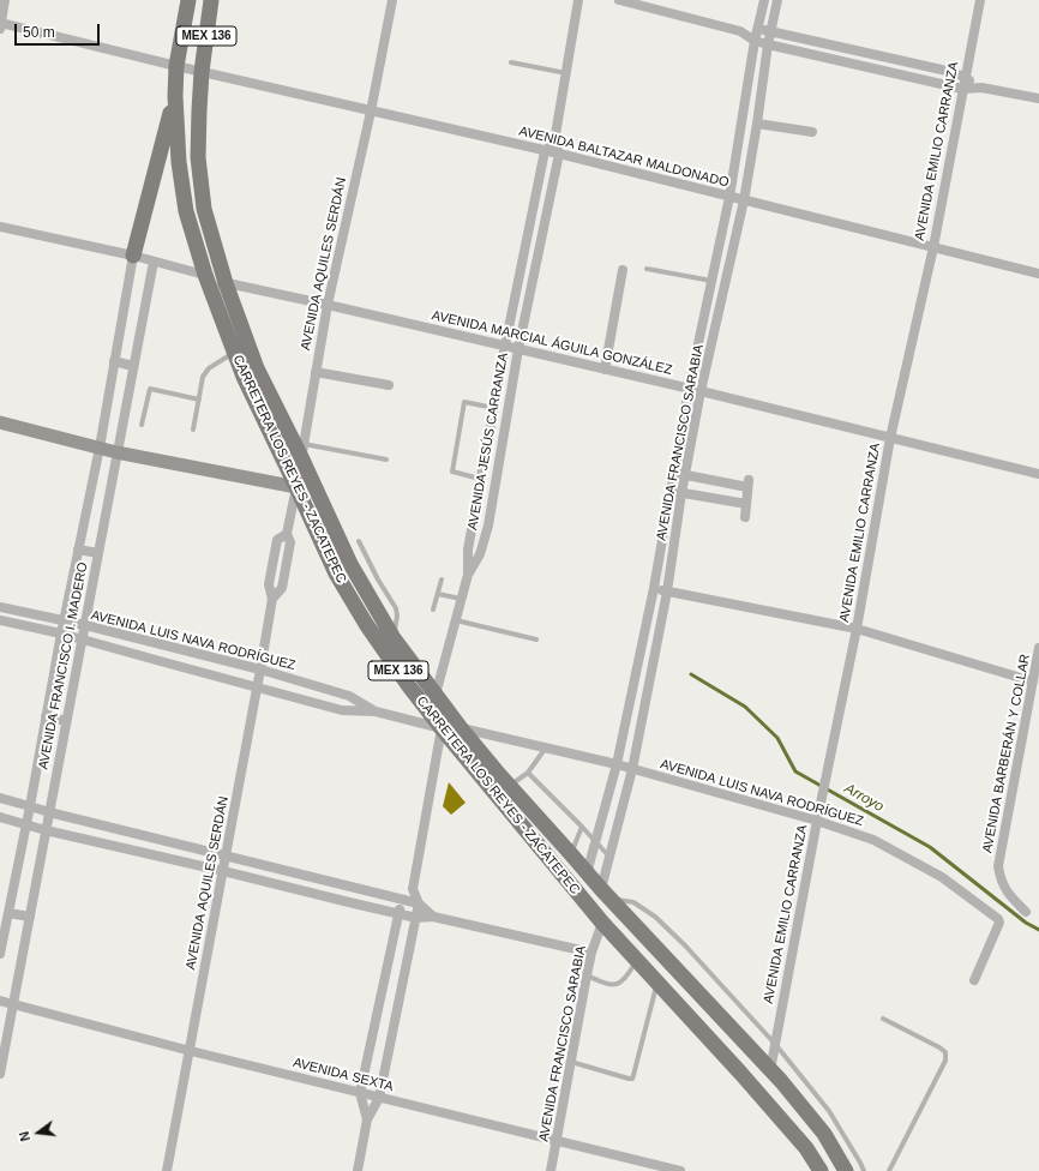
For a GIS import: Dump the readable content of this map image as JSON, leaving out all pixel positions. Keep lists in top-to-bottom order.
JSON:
{
  "streets": {
    "main road": ["MEX 136", "CARRETERA LOS REYES - ZACATEPEC"],
    "street": [
      "AVENIDA EMILIO CARRANZA",
      "AVENIDA BALTAZAR MALDONADO",
      "AVENIDA AQUILES SERDÁN",
      "AVENIDA MARCIAL ÁGUILA GONZÁLEZ",
      "AVENIDA JESÚS CARRANZA",
      "AVENIDA FRANCISCO SARABIA",
      "AVENIDA LUIS NAVA RODRÍGUEZ",
      "AVENIDA FRANCISCO I. MADERO",
      "AVENIDA BARBERÁN Y COLLAR",
      "AVENIDA SEXTA"
    ]
  },
  "crossings": [
    ["MEX 136", "AVENIDA BALTAZAR MALDONADO"],
    ["MEX 136", "CARRETERA LOS REYES - ZACATEPEC"],
    ["AVENIDA EMILIO CARRANZA", "AVENIDA BALTAZAR MALDONADO"],
    ["AVENIDA EMILIO CARRANZA", "AVENIDA MARCIAL ÁGUILA GONZÁLEZ"],
    ["AVENIDA EMILIO CARRANZA", "CARRETERA LOS REYES - ZACATEPEC"],
    ["AVENIDA EMILIO CARRANZA", "AVENIDA LUIS NAVA RODRÍGUEZ"],
    ["AVENIDA BALTAZAR MALDONADO", "AVENIDA AQUILES SERDÁN"],
    ["AVENIDA BALTAZAR MALDONADO", "AVENIDA JESÚS CARRANZA"],
    ["AVENIDA BALTAZAR MALDONADO", "AVENIDA FRANCISCO SARABIA"],
    ["AVENIDA BALTAZAR MALDONADO", "CARRETERA LOS REYES - ZACATEPEC"],
    ["AVENIDA AQUILES SERDÁN", "AVENIDA MARCIAL ÁGUILA GONZÁLEZ"],
    ["AVENIDA AQUILES SERDÁN", "CARRETERA LOS REYES - ZACATEPEC"],
    ["AVENIDA AQUILES SERDÁN", "AVENIDA LUIS NAVA RODRÍGUEZ"],
    ["AVENIDA AQUILES SERDÁN", "AVENIDA SEXTA"],
    ["AVENIDA MARCIAL ÁGUILA GONZÁLEZ", "AVENIDA JESÚS CARRANZA"],
    ["AVENIDA MARCIAL ÁGUILA GONZÁLEZ", "AVENIDA FRANCISCO SARABIA"],
    ["AVENIDA MARCIAL ÁGUILA GONZÁLEZ", "CARRETERA LOS REYES - ZACATEPEC"],
    ["AVENIDA JESÚS CARRANZA", "CARRETERA LOS REYES - ZACATEPEC"],
    ["AVENIDA FRANCISCO SARABIA", "CARRETERA LOS REYES - ZACATEPEC"],
    ["AVENIDA FRANCISCO SARABIA", "AVENIDA LUIS NAVA RODRÍGUEZ"],
    ["AVENIDA FRANCISCO SARABIA", "AVENIDA SEXTA"],
    ["CARRETERA LOS REYES - ZACATEPEC", "AVENIDA LUIS NAVA RODRÍGUEZ"],
    ["AVENIDA LUIS NAVA RODRÍGUEZ", "AVENIDA FRANCISCO I. MADERO"],
    ["AVENIDA FRANCISCO I. MADERO", "AVENIDA SEXTA"]
  ],
  "water": ["Arroyo"],
  "scale_bar": "50 m",
  "north": "left"
}
